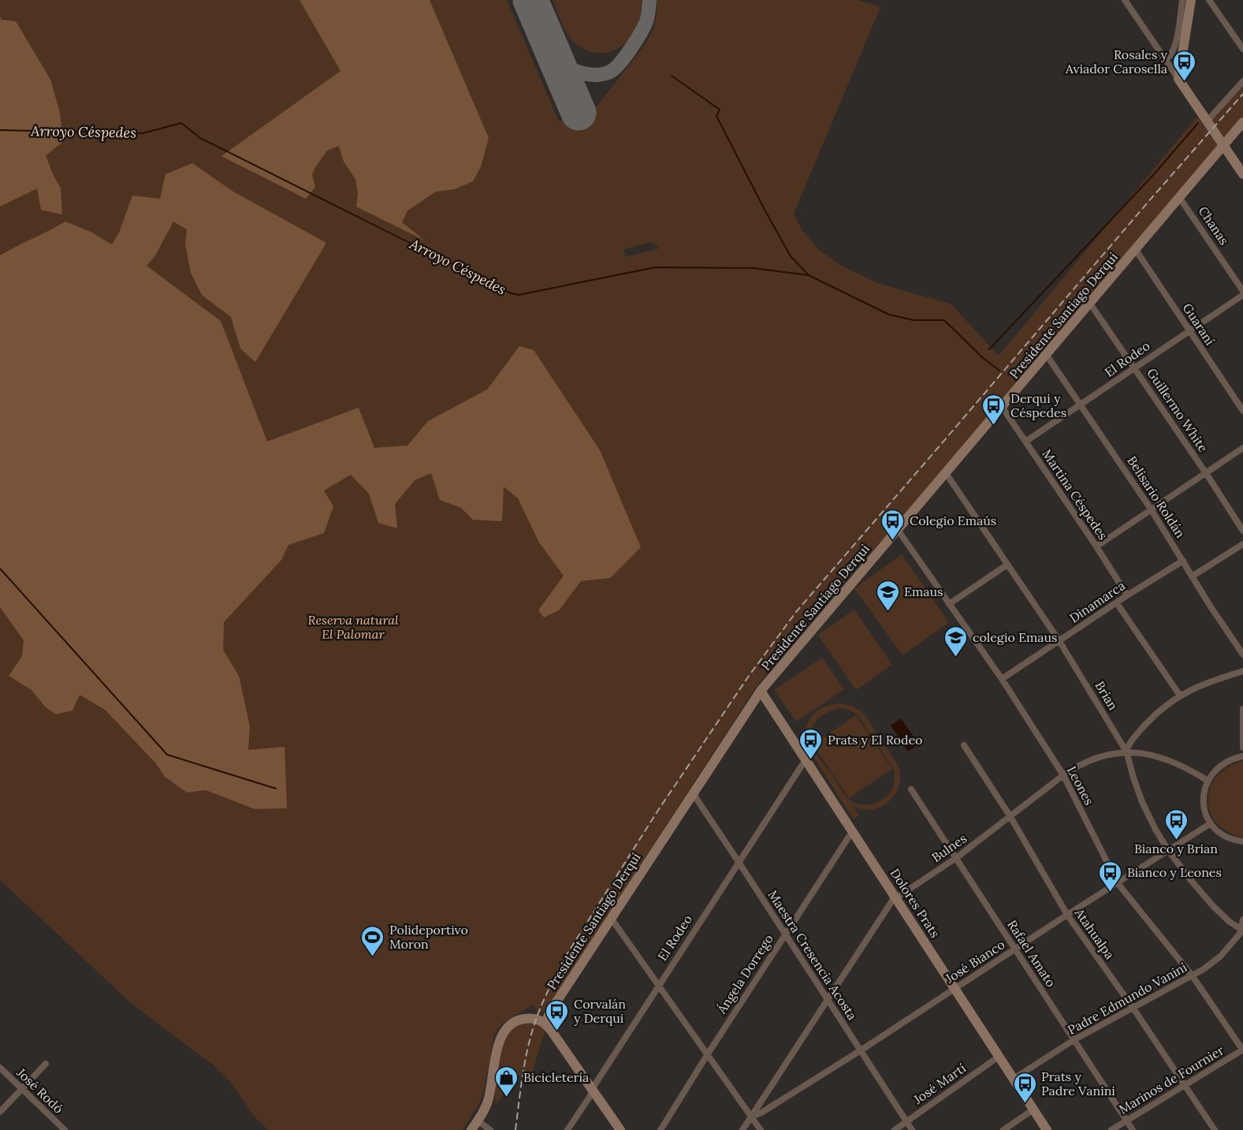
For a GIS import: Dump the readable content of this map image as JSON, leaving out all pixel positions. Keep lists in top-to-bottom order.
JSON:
{
  "streets": {
    "street": [
      "Chanas",
      "Presidente Santiago Derqui",
      "Guaraní",
      "El Rodeo",
      "Guillermo White",
      "Martina Céspedes",
      "Belisario Roldán",
      "Dinamarca",
      "Brian",
      "Leones",
      "Bulnes",
      "Dolores Prats",
      "Atahualpa",
      "Rafael Amato",
      "Maestra Cresencia Acosta",
      "José Bianco",
      "Ángela Dorrego",
      "Padre Edmundo Vanini",
      "Marinos de Fournier",
      "José Martí",
      "José Rodó"
    ]
  },
  "crossings": [
    ["Chanas", "Presidente Santiago Derqui"],
    ["Presidente Santiago Derqui", "Guaraní"],
    ["Presidente Santiago Derqui", "Guillermo White"],
    ["Presidente Santiago Derqui", "Martina Céspedes"],
    ["Presidente Santiago Derqui", "Belisario Roldán"],
    ["Presidente Santiago Derqui", "Brian"],
    ["Presidente Santiago Derqui", "Leones"],
    ["Presidente Santiago Derqui", "Dolores Prats"],
    ["Presidente Santiago Derqui", "Maestra Cresencia Acosta"],
    ["Guaraní", "El Rodeo"],
    ["El Rodeo", "Guillermo White"],
    ["El Rodeo", "Martina Céspedes"],
    ["El Rodeo", "Belisario Roldán"],
    ["El Rodeo", "Dolores Prats"],
    ["El Rodeo", "Maestra Cresencia Acosta"],
    ["Martina Céspedes", "Dinamarca"],
    ["Belisario Roldán", "Dinamarca"],
    ["Dinamarca", "Brian"],
    ["Dinamarca", "Leones"],
    ["Brian", "Bulnes"],
    ["Brian", "José Bianco"],
    ["Brian", "Padre Edmundo Vanini"],
    ["Leones", "Bulnes"],
    ["Leones", "José Bianco"],
    ["Leones", "Padre Edmundo Vanini"],
    ["Leones", "Marinos de Fournier"],
    ["Bulnes", "Dolores Prats"],
    ["Bulnes", "Atahualpa"],
    ["Bulnes", "Rafael Amato"],
    ["Bulnes", "Maestra Cresencia Acosta"],
    ["Bulnes", "José Bianco"],
    ["Dolores Prats", "José Bianco"],
    ["Dolores Prats", "Ángela Dorrego"],
    ["Dolores Prats", "Padre Edmundo Vanini"],
    ["Dolores Prats", "José Martí"],
    ["Atahualpa", "José Bianco"],
    ["Atahualpa", "Padre Edmundo Vanini"],
    ["Atahualpa", "Marinos de Fournier"],
    ["Rafael Amato", "José Bianco"],
    ["Rafael Amato", "Padre Edmundo Vanini"],
    ["Rafael Amato", "Marinos de Fournier"],
    ["Maestra Cresencia Acosta", "José Bianco"],
    ["Maestra Cresencia Acosta", "Ángela Dorrego"],
    ["Maestra Cresencia Acosta", "José Martí"]
  ],
  "water": ["Arroyo Céspedes"],
  "parks": ["Reserva natural El Palomar"],
  "places": {
    "bus stop": [
      "Rosales y Aviador Carosella",
      "Derqui y Céspedes",
      "Colegio Emaús",
      "Prats y El Rodeo",
      "Bianco y Brian",
      "Bianco y Leones",
      "Corvalán y Derqui",
      "Prats y Padre Vanini"
    ],
    "school or university": ["Emaus", "colegio Emaus"],
    "sports": ["Polideportivo Moron"],
    "shop": ["Bicicletería"]
  }
}
